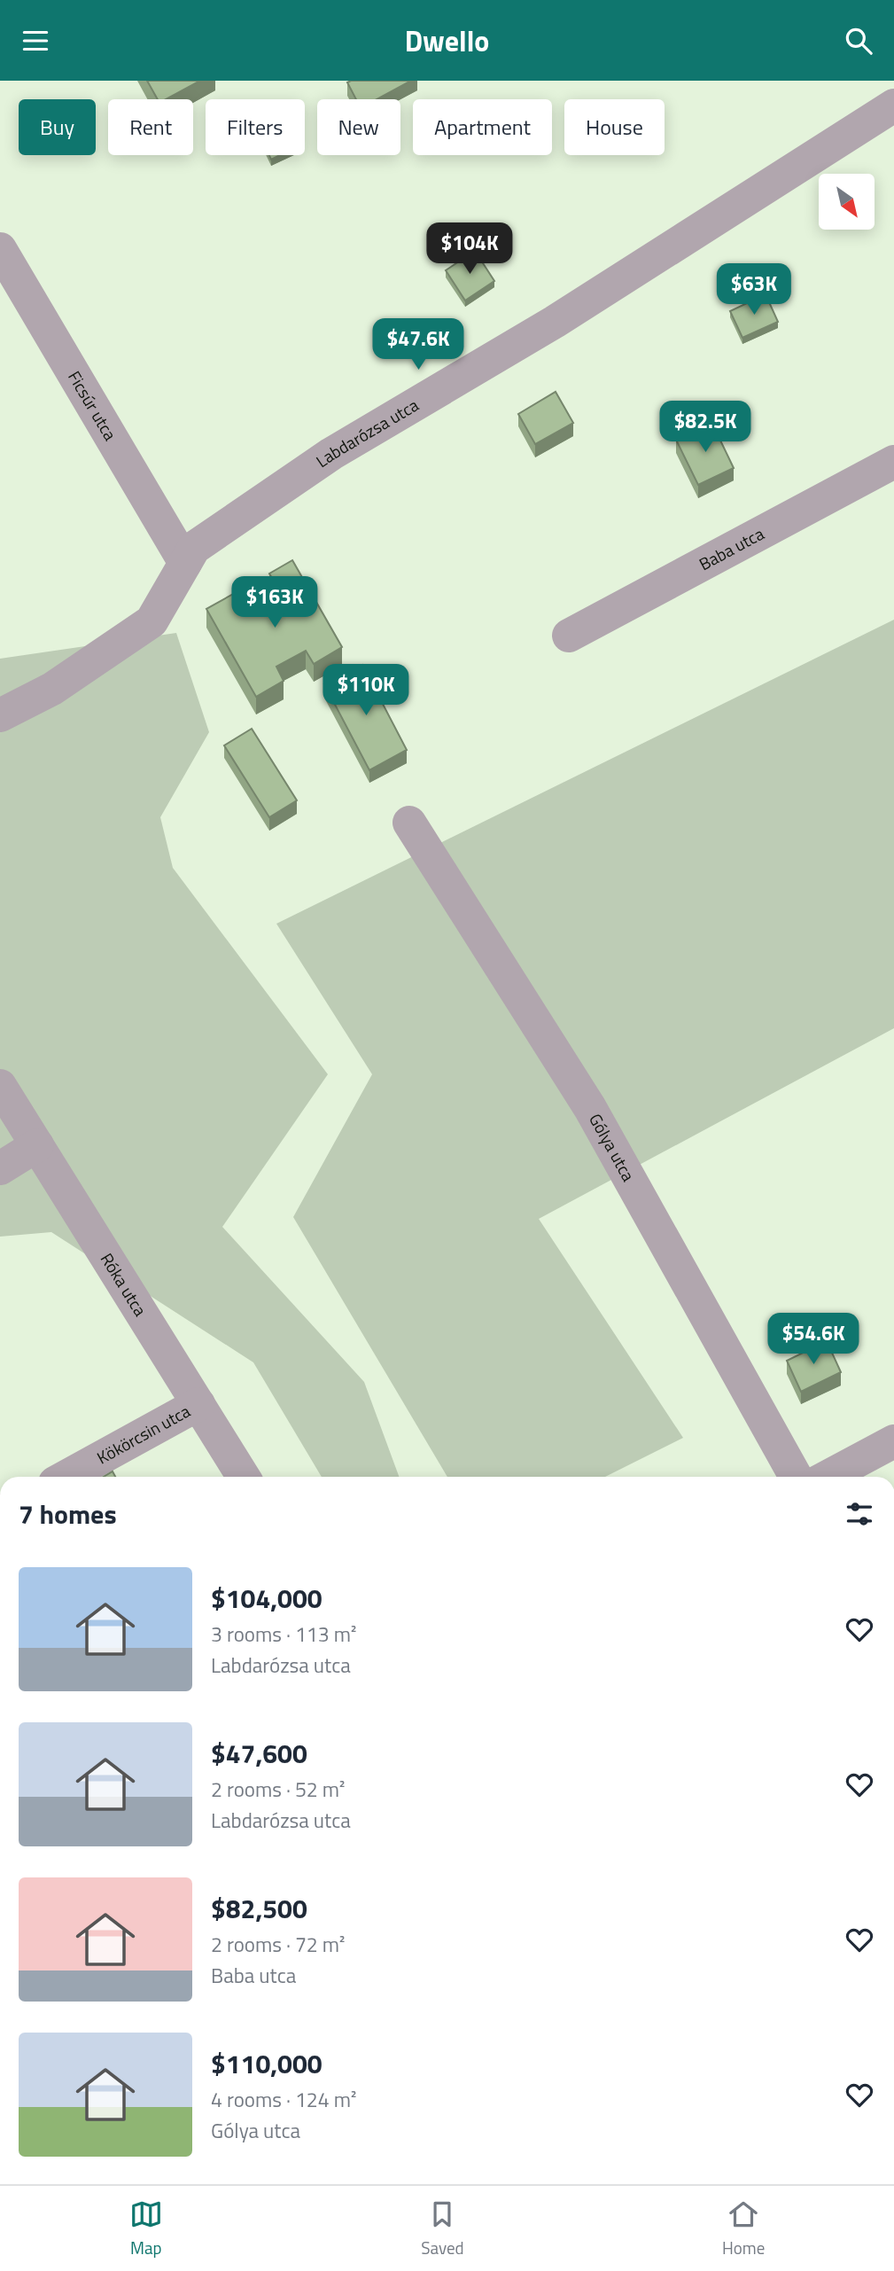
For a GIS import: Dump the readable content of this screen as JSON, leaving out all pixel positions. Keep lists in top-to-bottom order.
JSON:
{
  "streets": {
    "street": [
      "Ficsúr utca",
      "Labdarózsa utca",
      "Baba utca",
      "Gólya utca",
      "Róka utca",
      "Kökörcsin utca"
    ]
  },
  "crossings": [
    ["Ficsúr utca", "Labdarózsa utca"],
    ["Róka utca", "Kökörcsin utca"]
  ],
  "north": "bottom right",
  "page": {
    "header": "Dwello",
    "chip": [
      "Buy",
      "Rent",
      "Filters",
      "New",
      "Apartment",
      "House"
    ],
    "price": [
      "$104K",
      "$63K",
      "$47.6K",
      "$82.5K",
      "$163K",
      "$110K",
      "$54.6K"
    ],
    "heading": "7 homes",
    "list": [
      {
        "name": "$104,000",
        "note": "3 rooms · 113 m² · Labdarózsa utca"
      },
      {
        "name": "$47,600",
        "note": "2 rooms · 52 m² · Labdarózsa utca"
      },
      {
        "name": "$82,500",
        "note": "2 rooms · 72 m² · Baba utca"
      },
      {
        "name": "$110,000",
        "note": "4 rooms · 124 m² · Gólya utca"
      }
    ],
    "tabs": ["Map", "Saved", "Home"]
  }
}
